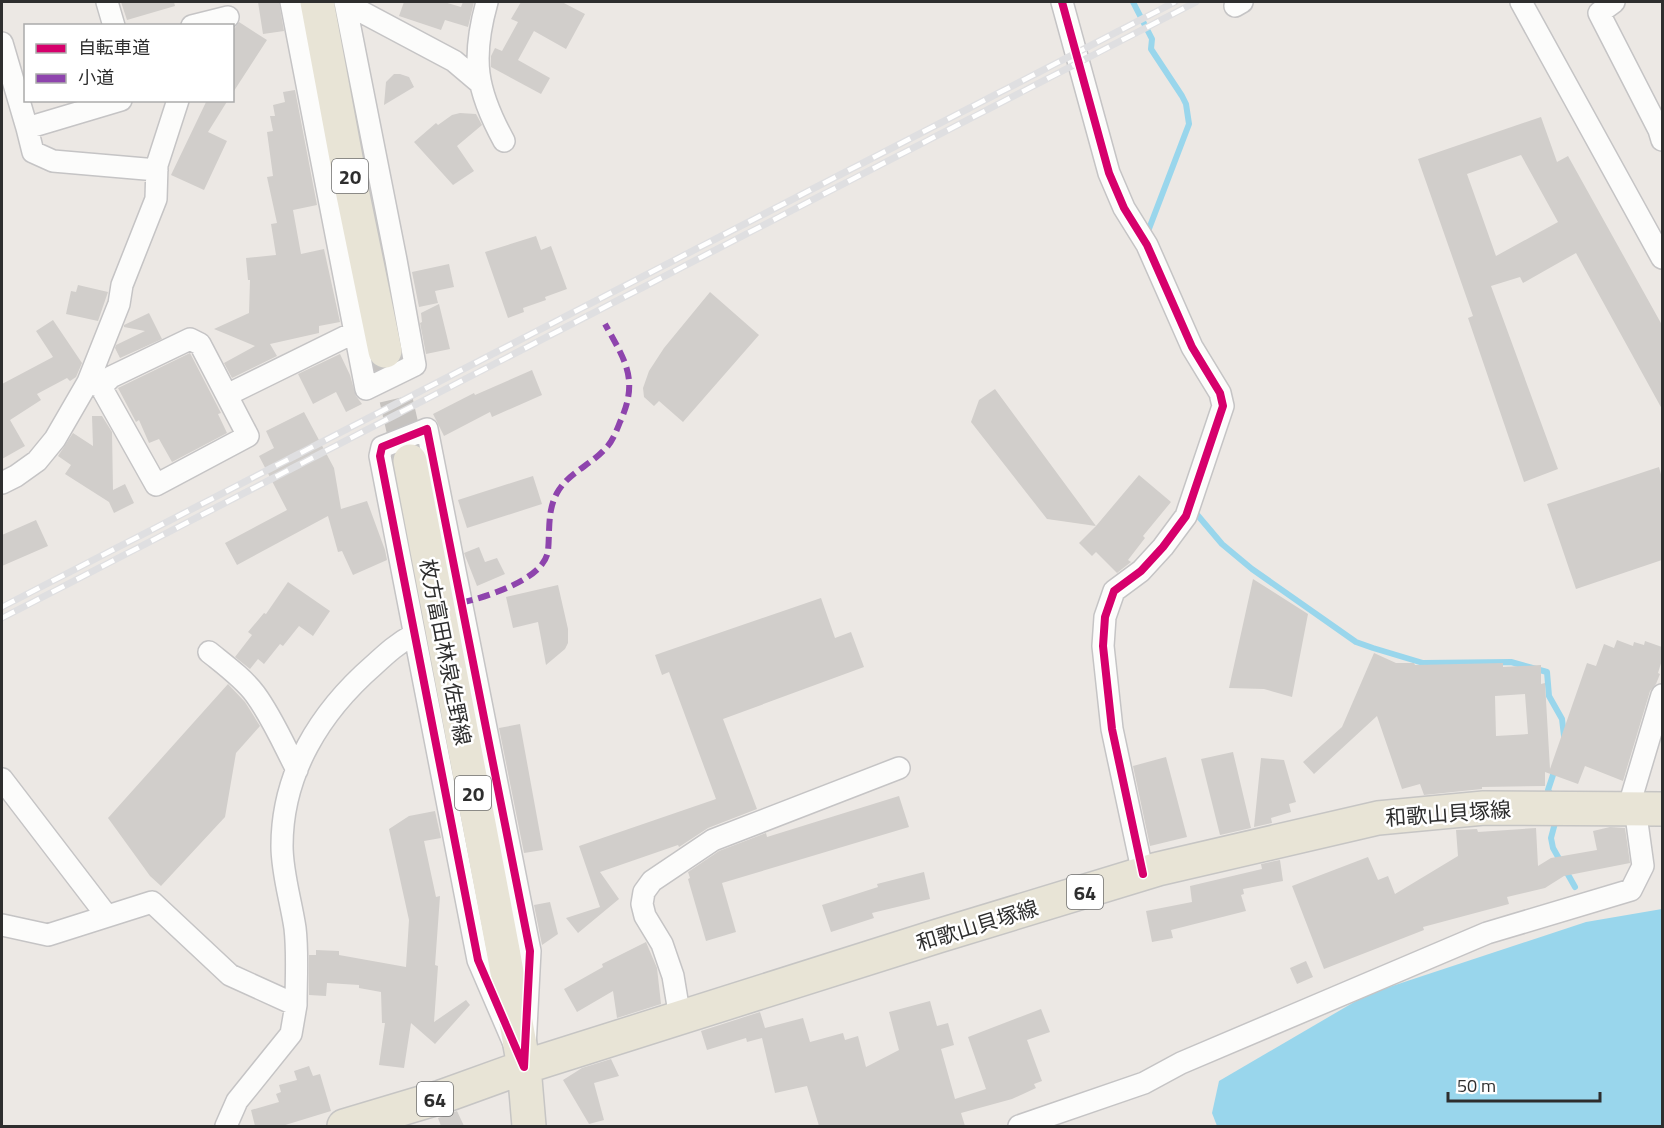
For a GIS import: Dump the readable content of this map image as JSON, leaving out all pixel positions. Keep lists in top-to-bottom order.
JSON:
{
  "streets": {
    "main road": [
      "20",
      "枚方富田林泉佐野線",
      "和歌山貝塚線",
      "64"
    ]
  },
  "crossings": [
    ["枚方富田林泉佐野線", "和歌山貝塚線"]
  ],
  "legend": ["自転車道", "小道"],
  "scale_bar": "50 m"
}
